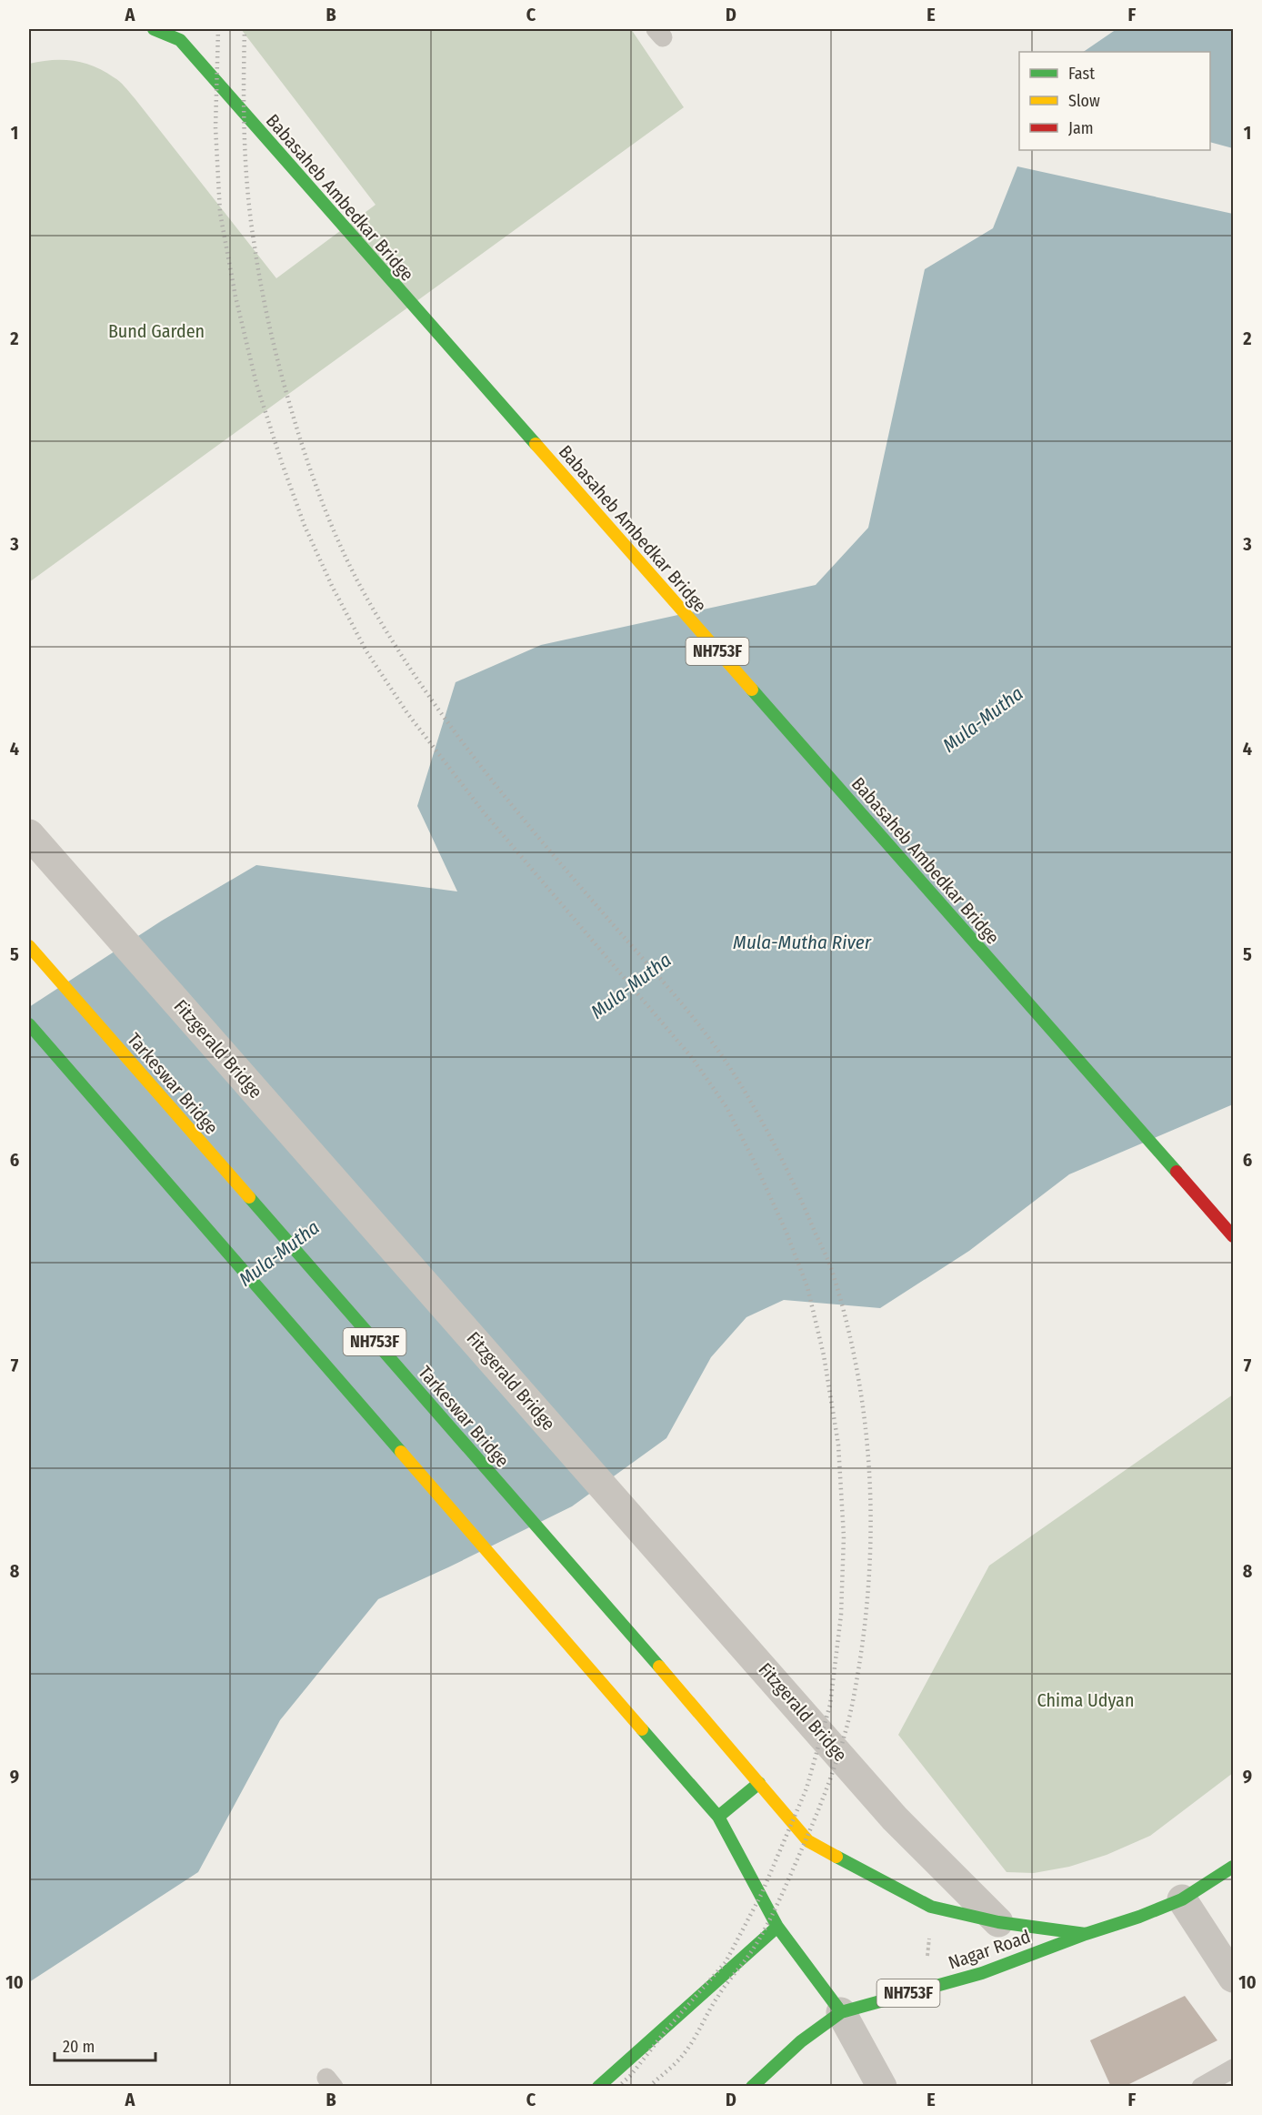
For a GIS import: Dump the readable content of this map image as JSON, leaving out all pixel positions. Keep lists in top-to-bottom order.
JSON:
{
  "streets": {
    "highway": [
      "Babasaheb Ambedkar Bridge",
      "NH753F",
      "Tarkeswar Bridge",
      "Nagar Road"
    ],
    "street": ["Fitzgerald Bridge"]
  },
  "crossings": [
    ["NH753F", "Fitzgerald Bridge"],
    ["NH753F", "Tarkeswar Bridge"],
    ["NH753F", "Nagar Road"]
  ],
  "water": ["Mula-Mutha", "Mula-Mutha River"],
  "parks": ["Bund Garden", "Chima Udyan"],
  "legend": ["Fast", "Slow", "Jam"],
  "scale_bar": "20 m",
  "grid": {
    "columns": [
      "A",
      "B",
      "C",
      "D",
      "E",
      "F"
    ],
    "rows": [
      "1",
      "2",
      "3",
      "4",
      "5",
      "6",
      "7",
      "8",
      "9",
      "10"
    ]
  }
}
